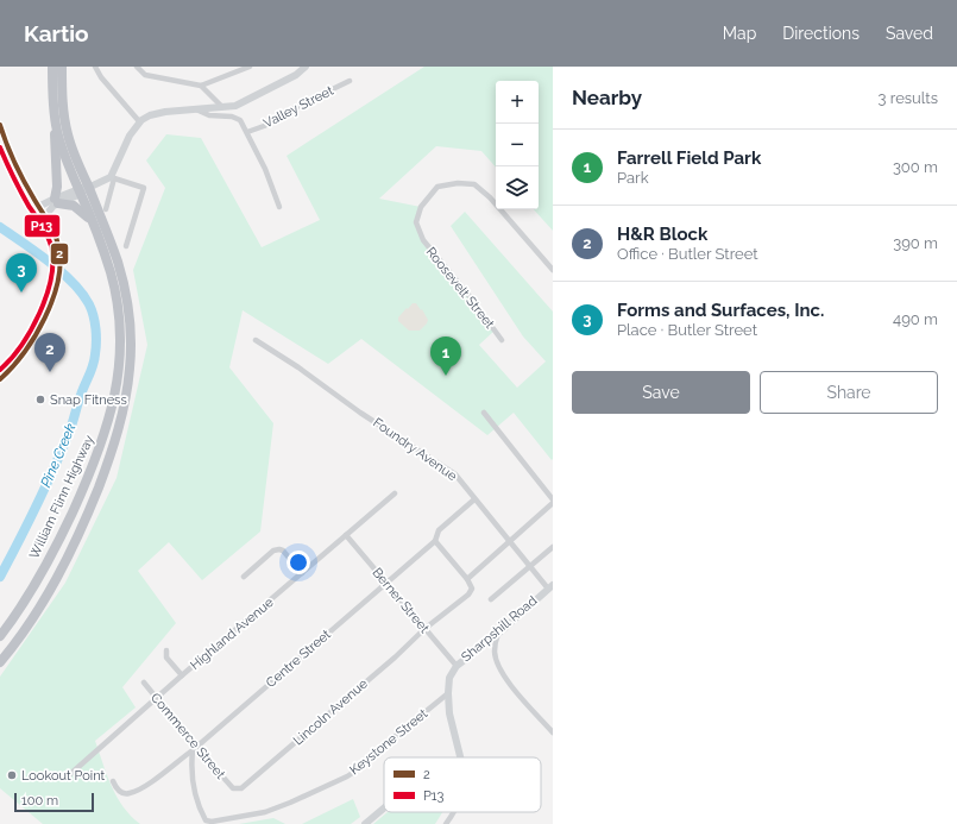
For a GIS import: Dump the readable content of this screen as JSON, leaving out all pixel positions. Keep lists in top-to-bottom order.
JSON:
{
  "streets": {
    "highway": ["William Flinn Highway"],
    "street": [
      "Valley Street",
      "Roosevelt Street",
      "Foundry Avenue",
      "Berner Street",
      "Sharpshill Road",
      "Highland Avenue",
      "Centre Street",
      "Lincoln Avenue",
      "Commerce Street",
      "Keystone Street"
    ]
  },
  "crossings": [
    ["Foundry Avenue", "Sharpshill Road"],
    ["Foundry Avenue", "Centre Street"],
    ["Berner Street", "Sharpshill Road"],
    ["Berner Street", "Highland Avenue"],
    ["Berner Street", "Centre Street"],
    ["Berner Street", "Lincoln Avenue"],
    ["Sharpshill Road", "Keystone Street"],
    ["Highland Avenue", "Commerce Street"],
    ["Centre Street", "Commerce Street"],
    ["Centre Street", "Keystone Street"],
    ["Lincoln Avenue", "Commerce Street"],
    ["Commerce Street", "Keystone Street"]
  ],
  "water": ["Pine Creek"],
  "places": ["Snap Fitness", "Lookout Point"],
  "lines": ["transit line 2", "transit line P13"],
  "legend": ["2", "P13"],
  "scale_bar": "100 m",
  "page": {
    "header": "Kartio",
    "nav": ["Map", "Directions", "Saved"],
    "heading": ["Nearby", "3 results"],
    "map_buttons": ["+", "−"],
    "list": [
      {
        "mark": "1",
        "name": "Farrell Field Park",
        "note": "Park",
        "value": "300 m"
      },
      {
        "mark": "2",
        "name": "H&R Block",
        "note": "Office · Butler Street",
        "value": "390 m"
      },
      {
        "mark": "3",
        "name": "Forms and Surfaces, Inc.",
        "note": "Place · Butler Street",
        "value": "490 m"
      }
    ],
    "pins": ["3", "2", "1"],
    "buttons": ["Save", "Share"],
    "scale": "100 m"
  }
}
